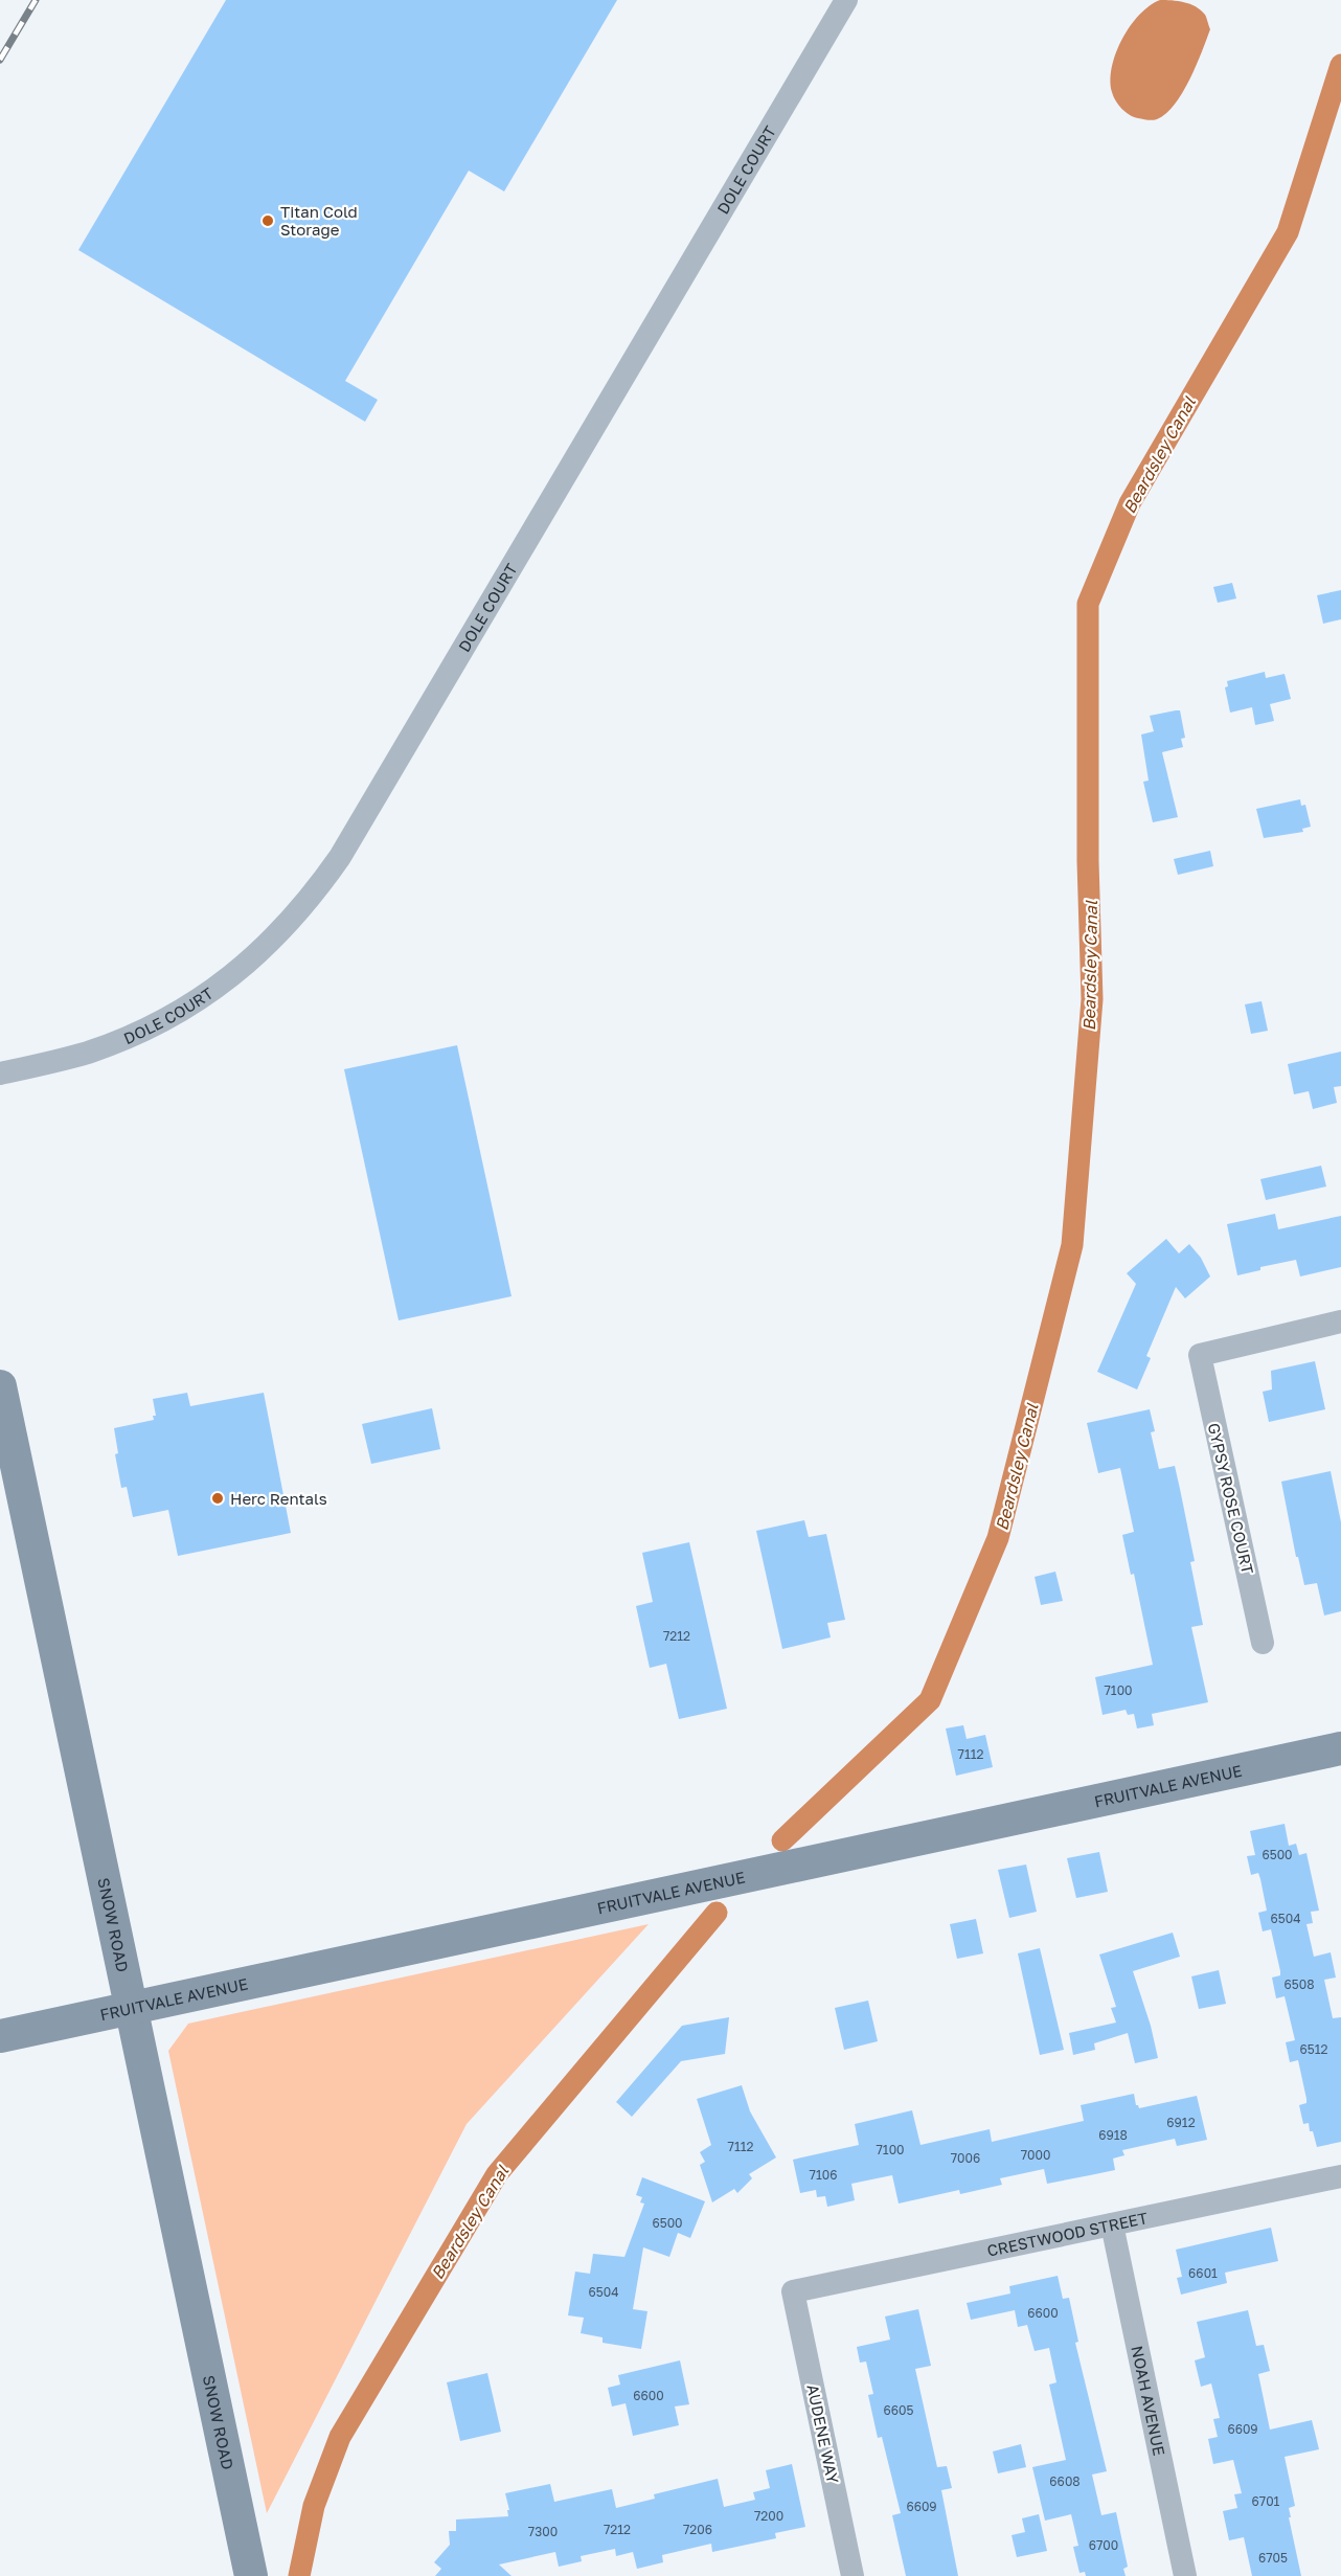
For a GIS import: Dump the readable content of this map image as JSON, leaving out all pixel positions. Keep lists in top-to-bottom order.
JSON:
{
  "streets": {
    "main road": ["FRUITVALE AVENUE", "SNOW ROAD"],
    "street": [
      "DOLE COURT",
      "GYPSY ROSE COURT",
      "CRESTWOOD STREET",
      "NOAH AVENUE",
      "AUDENE WAY"
    ]
  },
  "crossings": [
    ["FRUITVALE AVENUE", "SNOW ROAD"],
    ["CRESTWOOD STREET", "NOAH AVENUE"],
    ["CRESTWOOD STREET", "AUDENE WAY"]
  ],
  "water": ["Beardsley Canal"],
  "places": ["Titan Cold Storage", "Herc Rentals"],
  "house_numbers": [
    "7212",
    "7100",
    "7112",
    "6500",
    "6504",
    "6508",
    "6512",
    "6912",
    "6918",
    "7112",
    "7100",
    "7000",
    "7006",
    "7106",
    "6500",
    "6601",
    "6504",
    "6600",
    "6600",
    "6605",
    "6609",
    "6608",
    "6701",
    "6609",
    "7200",
    "7212",
    "7206",
    "7300",
    "6700",
    "6705"
  ]
}
